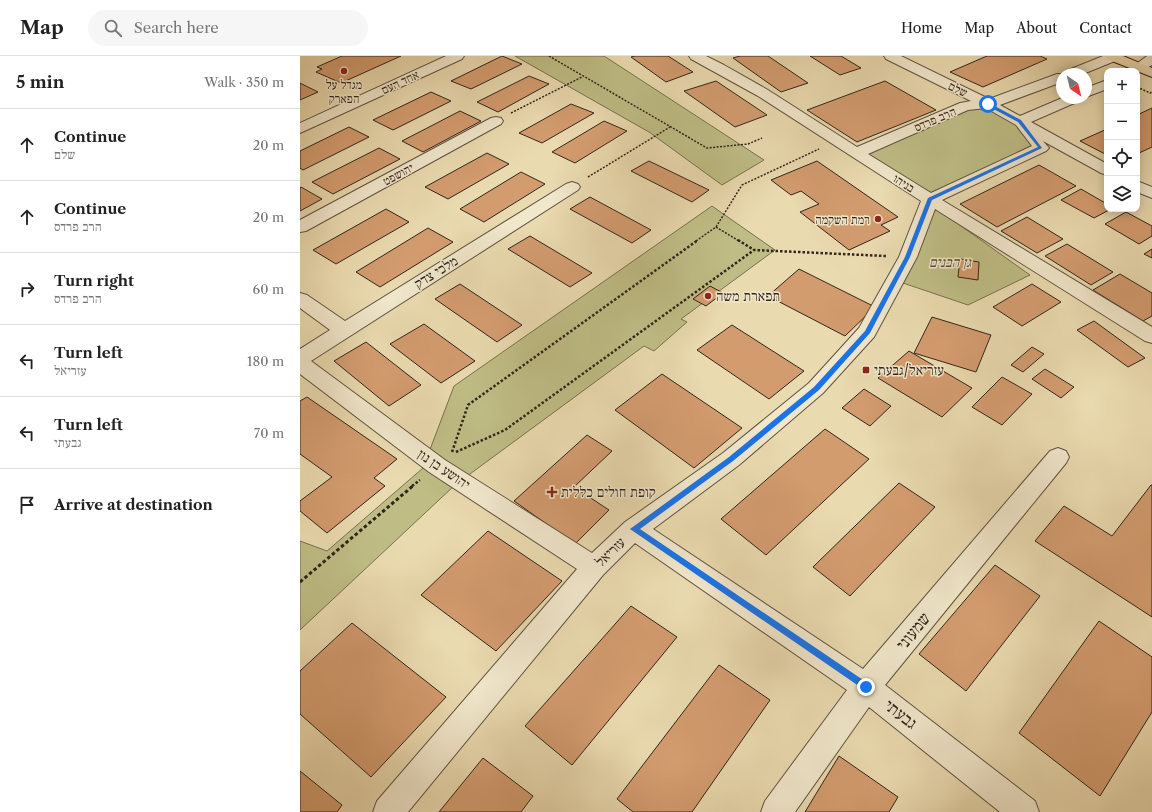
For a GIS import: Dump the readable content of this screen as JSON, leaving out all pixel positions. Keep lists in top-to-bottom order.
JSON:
{
  "streets": {
    "street": [
      "אחד העם",
      "שלם",
      "הרב פרדס",
      "יהושפט",
      "בניהו",
      "מלכי צדק",
      "יהושע בן נון",
      "עזריאל",
      "שמעוני",
      "גבעתי"
    ]
  },
  "crossings": [
    ["שלם", "הרב פרדס"],
    ["הרב פרדס", "בניהו"],
    ["בניהו", "עזריאל"],
    ["יהושע בן נון", "עזריאל"],
    ["עזריאל", "גבעתי"],
    ["שמעוני", "גבעתי"]
  ],
  "parks": ["גן הבנים"],
  "places": {
    "other": ["מגדל על הפארק", "רמת השקמה", "תפארת משה"],
    "transit": ["עזריאל/גבעתי"],
    "health": ["קופת חולים כללית"]
  },
  "north": "bottom right",
  "page": {
    "header": "Map",
    "search": "Search here",
    "nav": [
      "Home",
      "Map",
      "About",
      "Contact"
    ],
    "heading": ["5 min", "Walk · 350 m"],
    "map_buttons": ["+", "−"],
    "list": [
      ["Continue", "שלם", "20 m"],
      ["Continue", "הרב פרדס", "20 m"],
      ["Turn right", "הרב פרדס", "60 m"],
      ["Turn left", "עזריאל", "180 m"],
      ["Turn left", "גבעתי", "70 m"],
      "Arrive at destination"
    ]
  }
}
